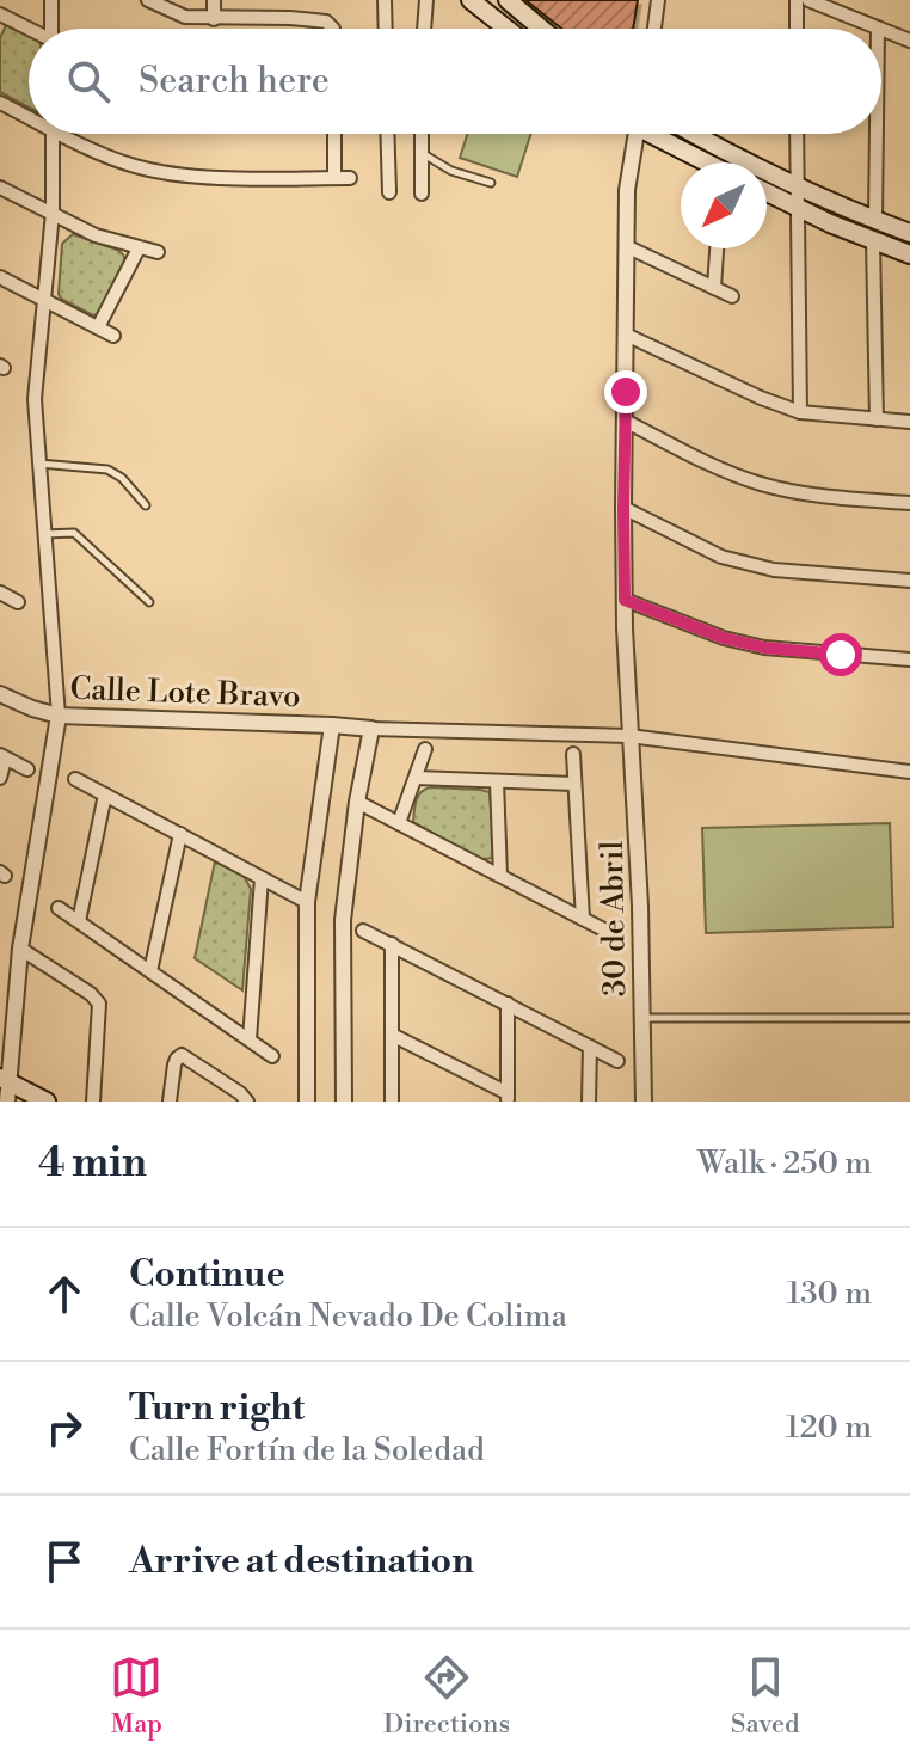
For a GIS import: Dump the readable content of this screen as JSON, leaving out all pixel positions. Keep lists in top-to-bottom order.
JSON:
{
  "streets": {
    "street": ["Calle Lote Bravo", "30 de Abril"]
  },
  "north": "bottom left",
  "page": {
    "search": "Search here",
    "heading": ["4 min", "Walk · 250 m"],
    "list": [
      ["Continue", "Calle Volcán Nevado De Colima", "130 m"],
      ["Turn right", "Calle Fortín de la Soledad", "120 m"],
      "Arrive at destination"
    ],
    "nav": ["Map", "Directions", "Saved"]
  }
}
